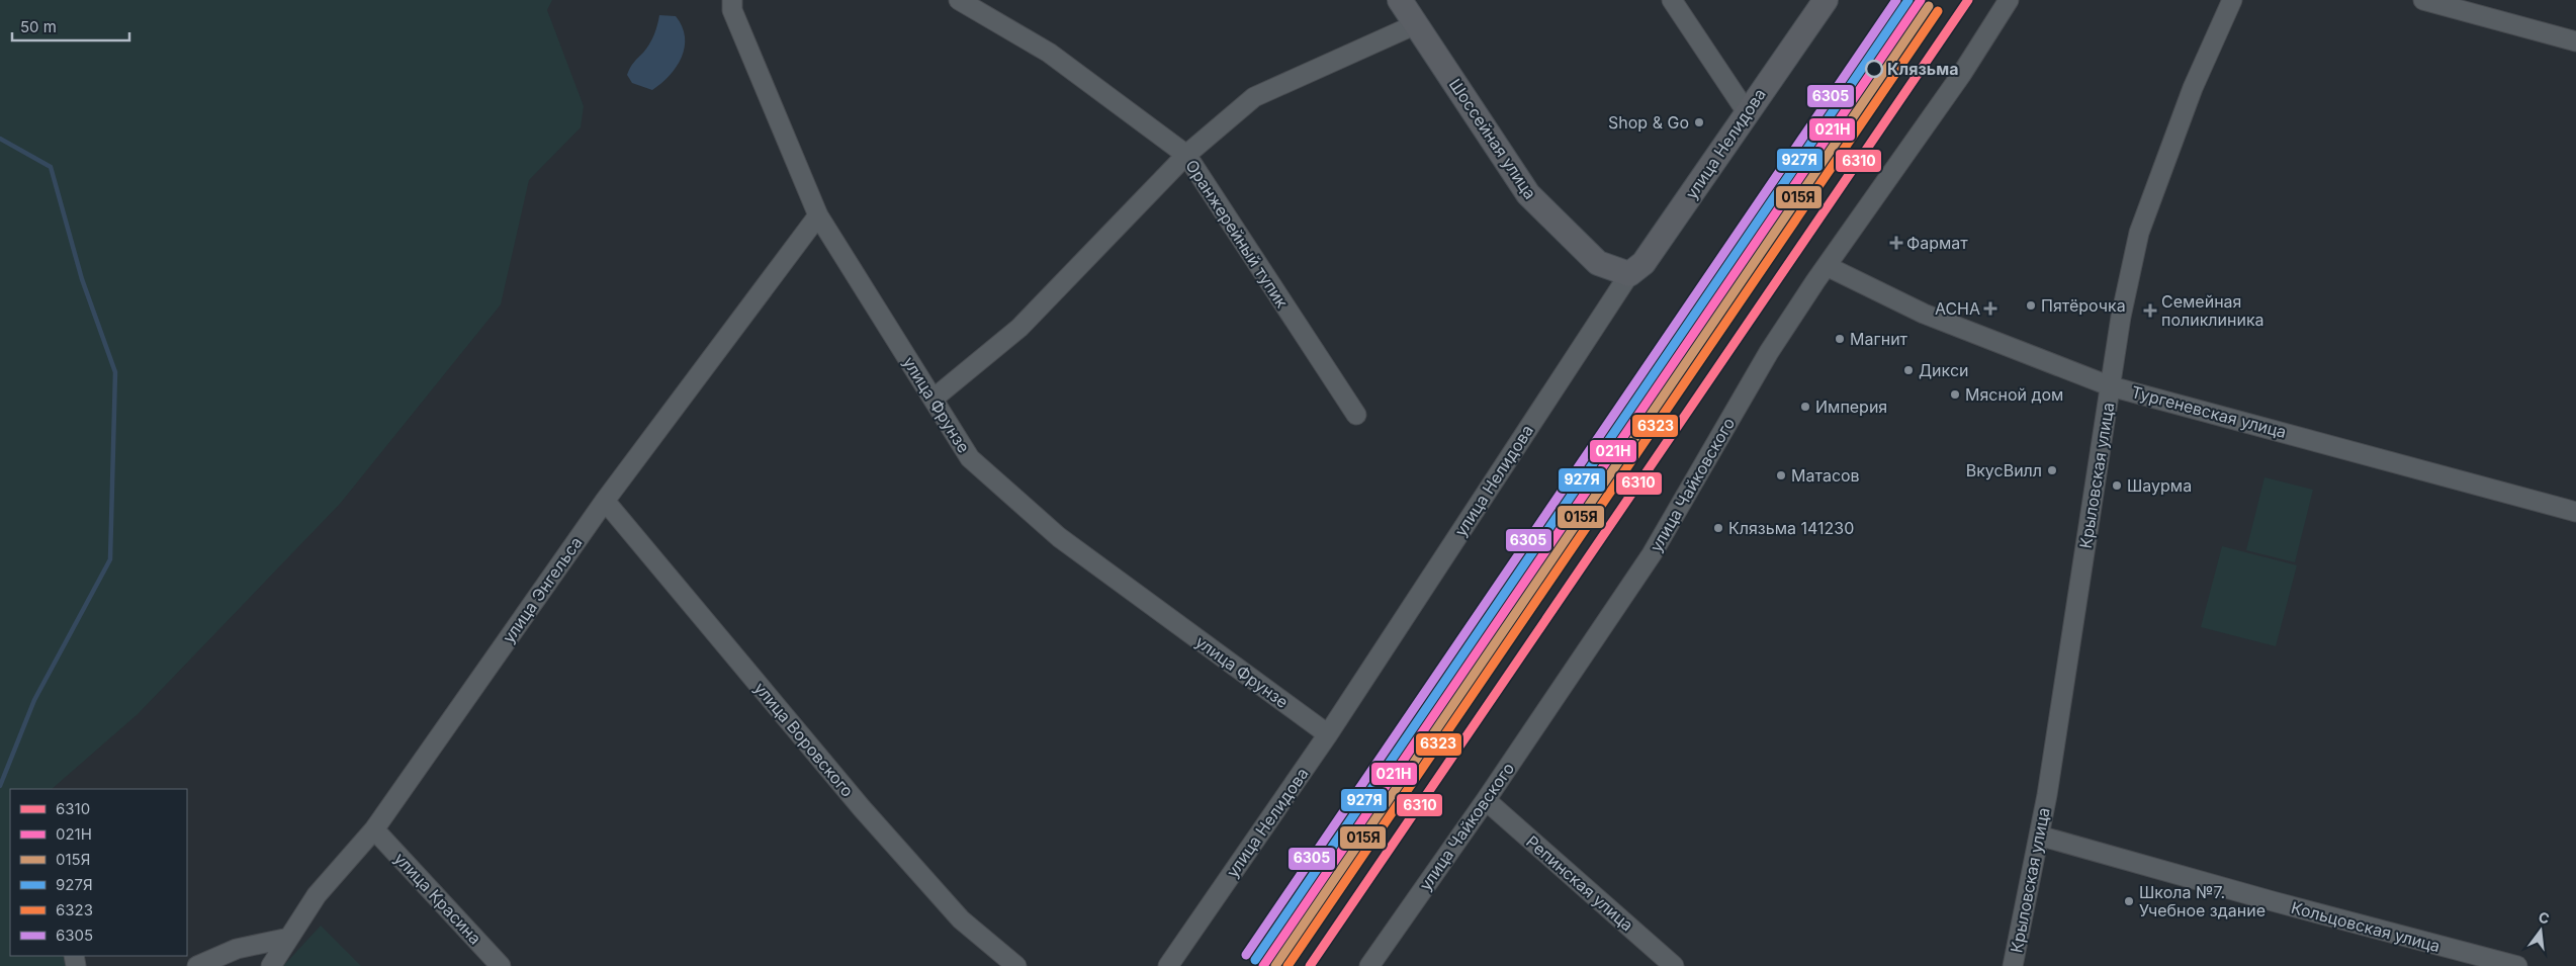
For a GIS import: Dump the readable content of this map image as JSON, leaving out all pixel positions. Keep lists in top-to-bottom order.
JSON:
{
  "streets": {
    "main road": ["Шоссейная улица", "улица Нелидова"],
    "street": [
      "Оранжерейный тупик",
      "улица Фрунзе",
      "Тургеневская улица",
      "Крыловская улица",
      "улица Чайковского",
      "улица Энгельса",
      "улица Воровского",
      "Репинская улица",
      "улица Красина",
      "Кольцовская улица"
    ]
  },
  "crossings": [
    ["Шоссейная улица", "улица Нелидова"],
    ["улица Нелидова", "улица Фрунзе"],
    ["улица Фрунзе", "улица Энгельса"],
    ["Тургеневская улица", "Крыловская улица"],
    ["Тургеневская улица", "улица Чайковского"],
    ["Крыловская улица", "Кольцовская улица"],
    ["улица Чайковского", "Репинская улица"],
    ["улица Энгельса", "улица Воровского"],
    ["улица Энгельса", "улица Красина"]
  ],
  "places": {
    "other": [
      "Клязьма",
      "Shop & Go",
      "Пятёрочка",
      "Магнит",
      "Дикси",
      "Мясной дом",
      "Империя",
      "ВкусВилл",
      "Матасов",
      "Шаурма",
      "Клязьма 141230",
      "Школа №7. Учебное здание"
    ],
    "health": ["Фармат", "АСНА", "Семейная поликлиника"]
  },
  "lines": [
    "transit line 6310",
    "transit line 021Н",
    "transit line 927Я",
    "transit line 6305",
    "transit line 015Я",
    "transit line 6323"
  ],
  "legend": [
    "6310",
    "021Н",
    "015Я",
    "927Я",
    "6323",
    "6305"
  ],
  "scale_bar": "50 m",
  "north": "top"
}
